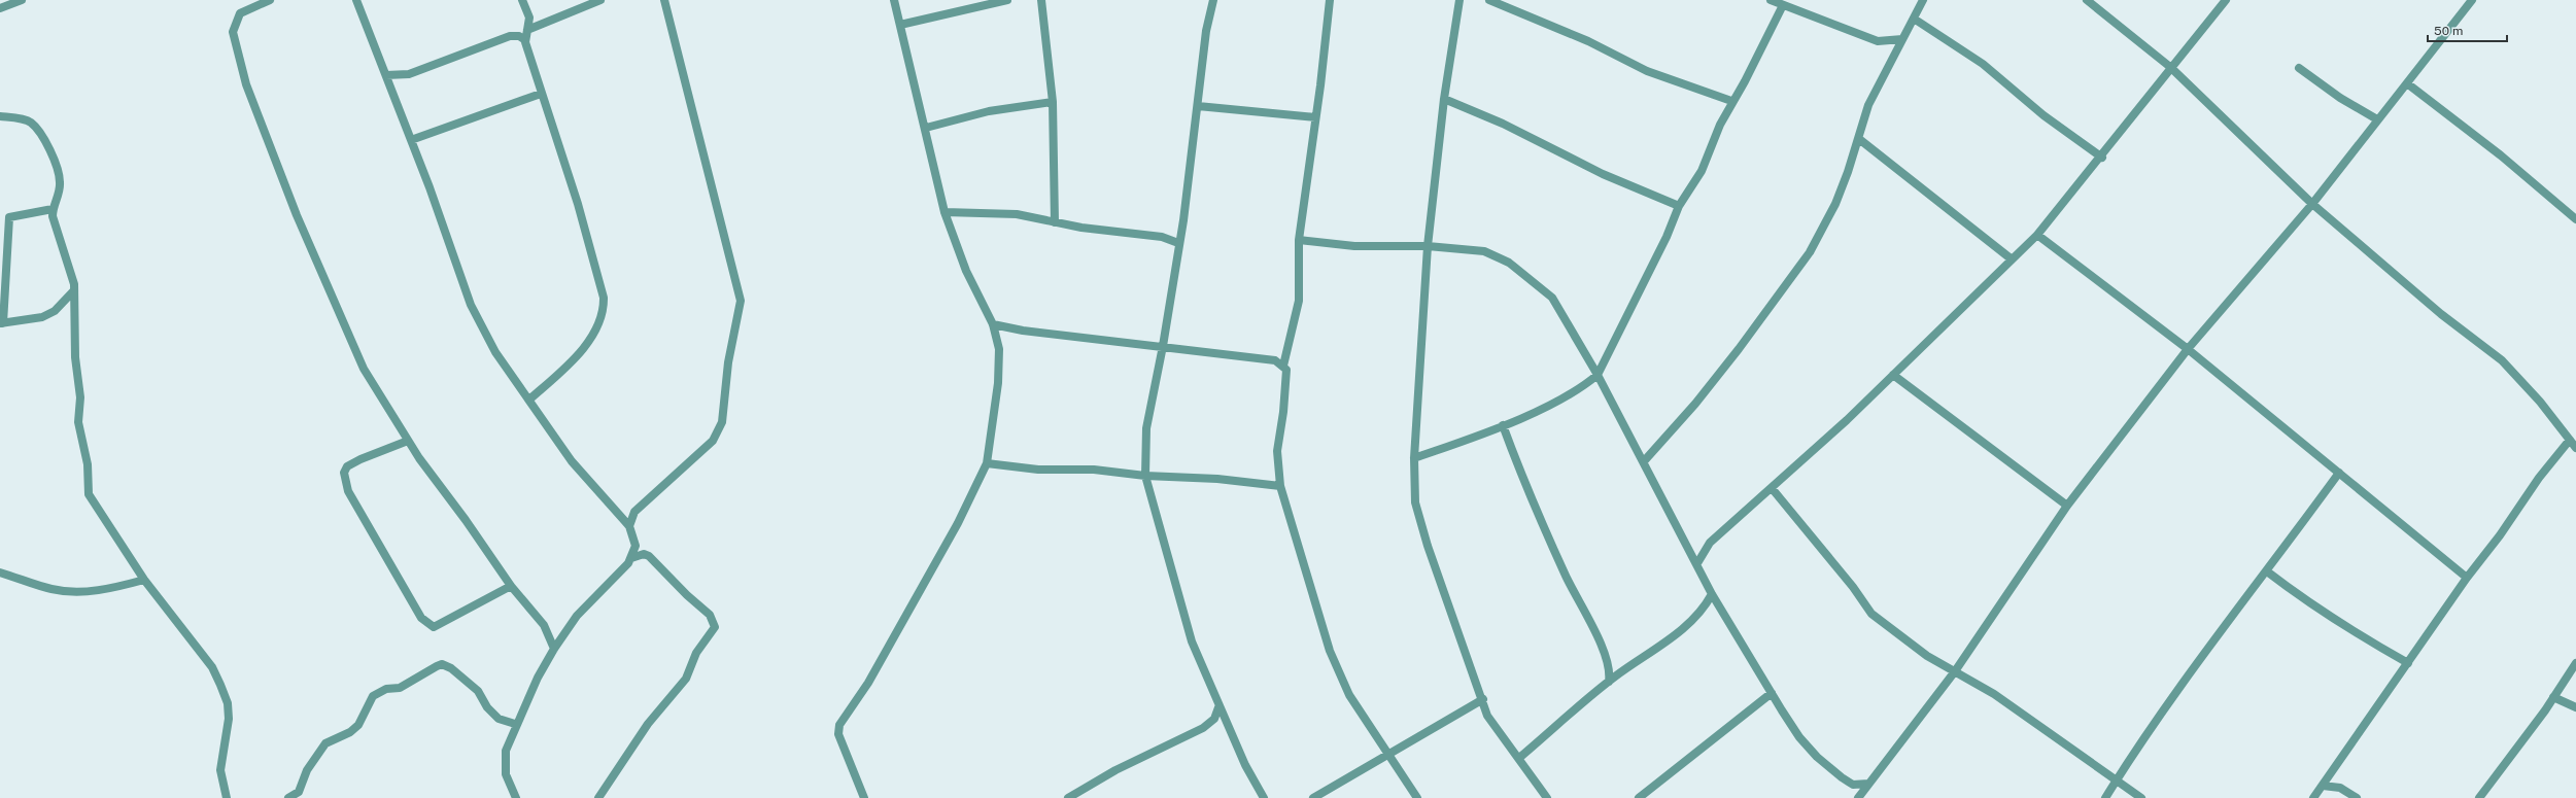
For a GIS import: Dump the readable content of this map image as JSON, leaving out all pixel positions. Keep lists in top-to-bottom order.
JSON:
{
  "scale_bar": "50 m"
}
